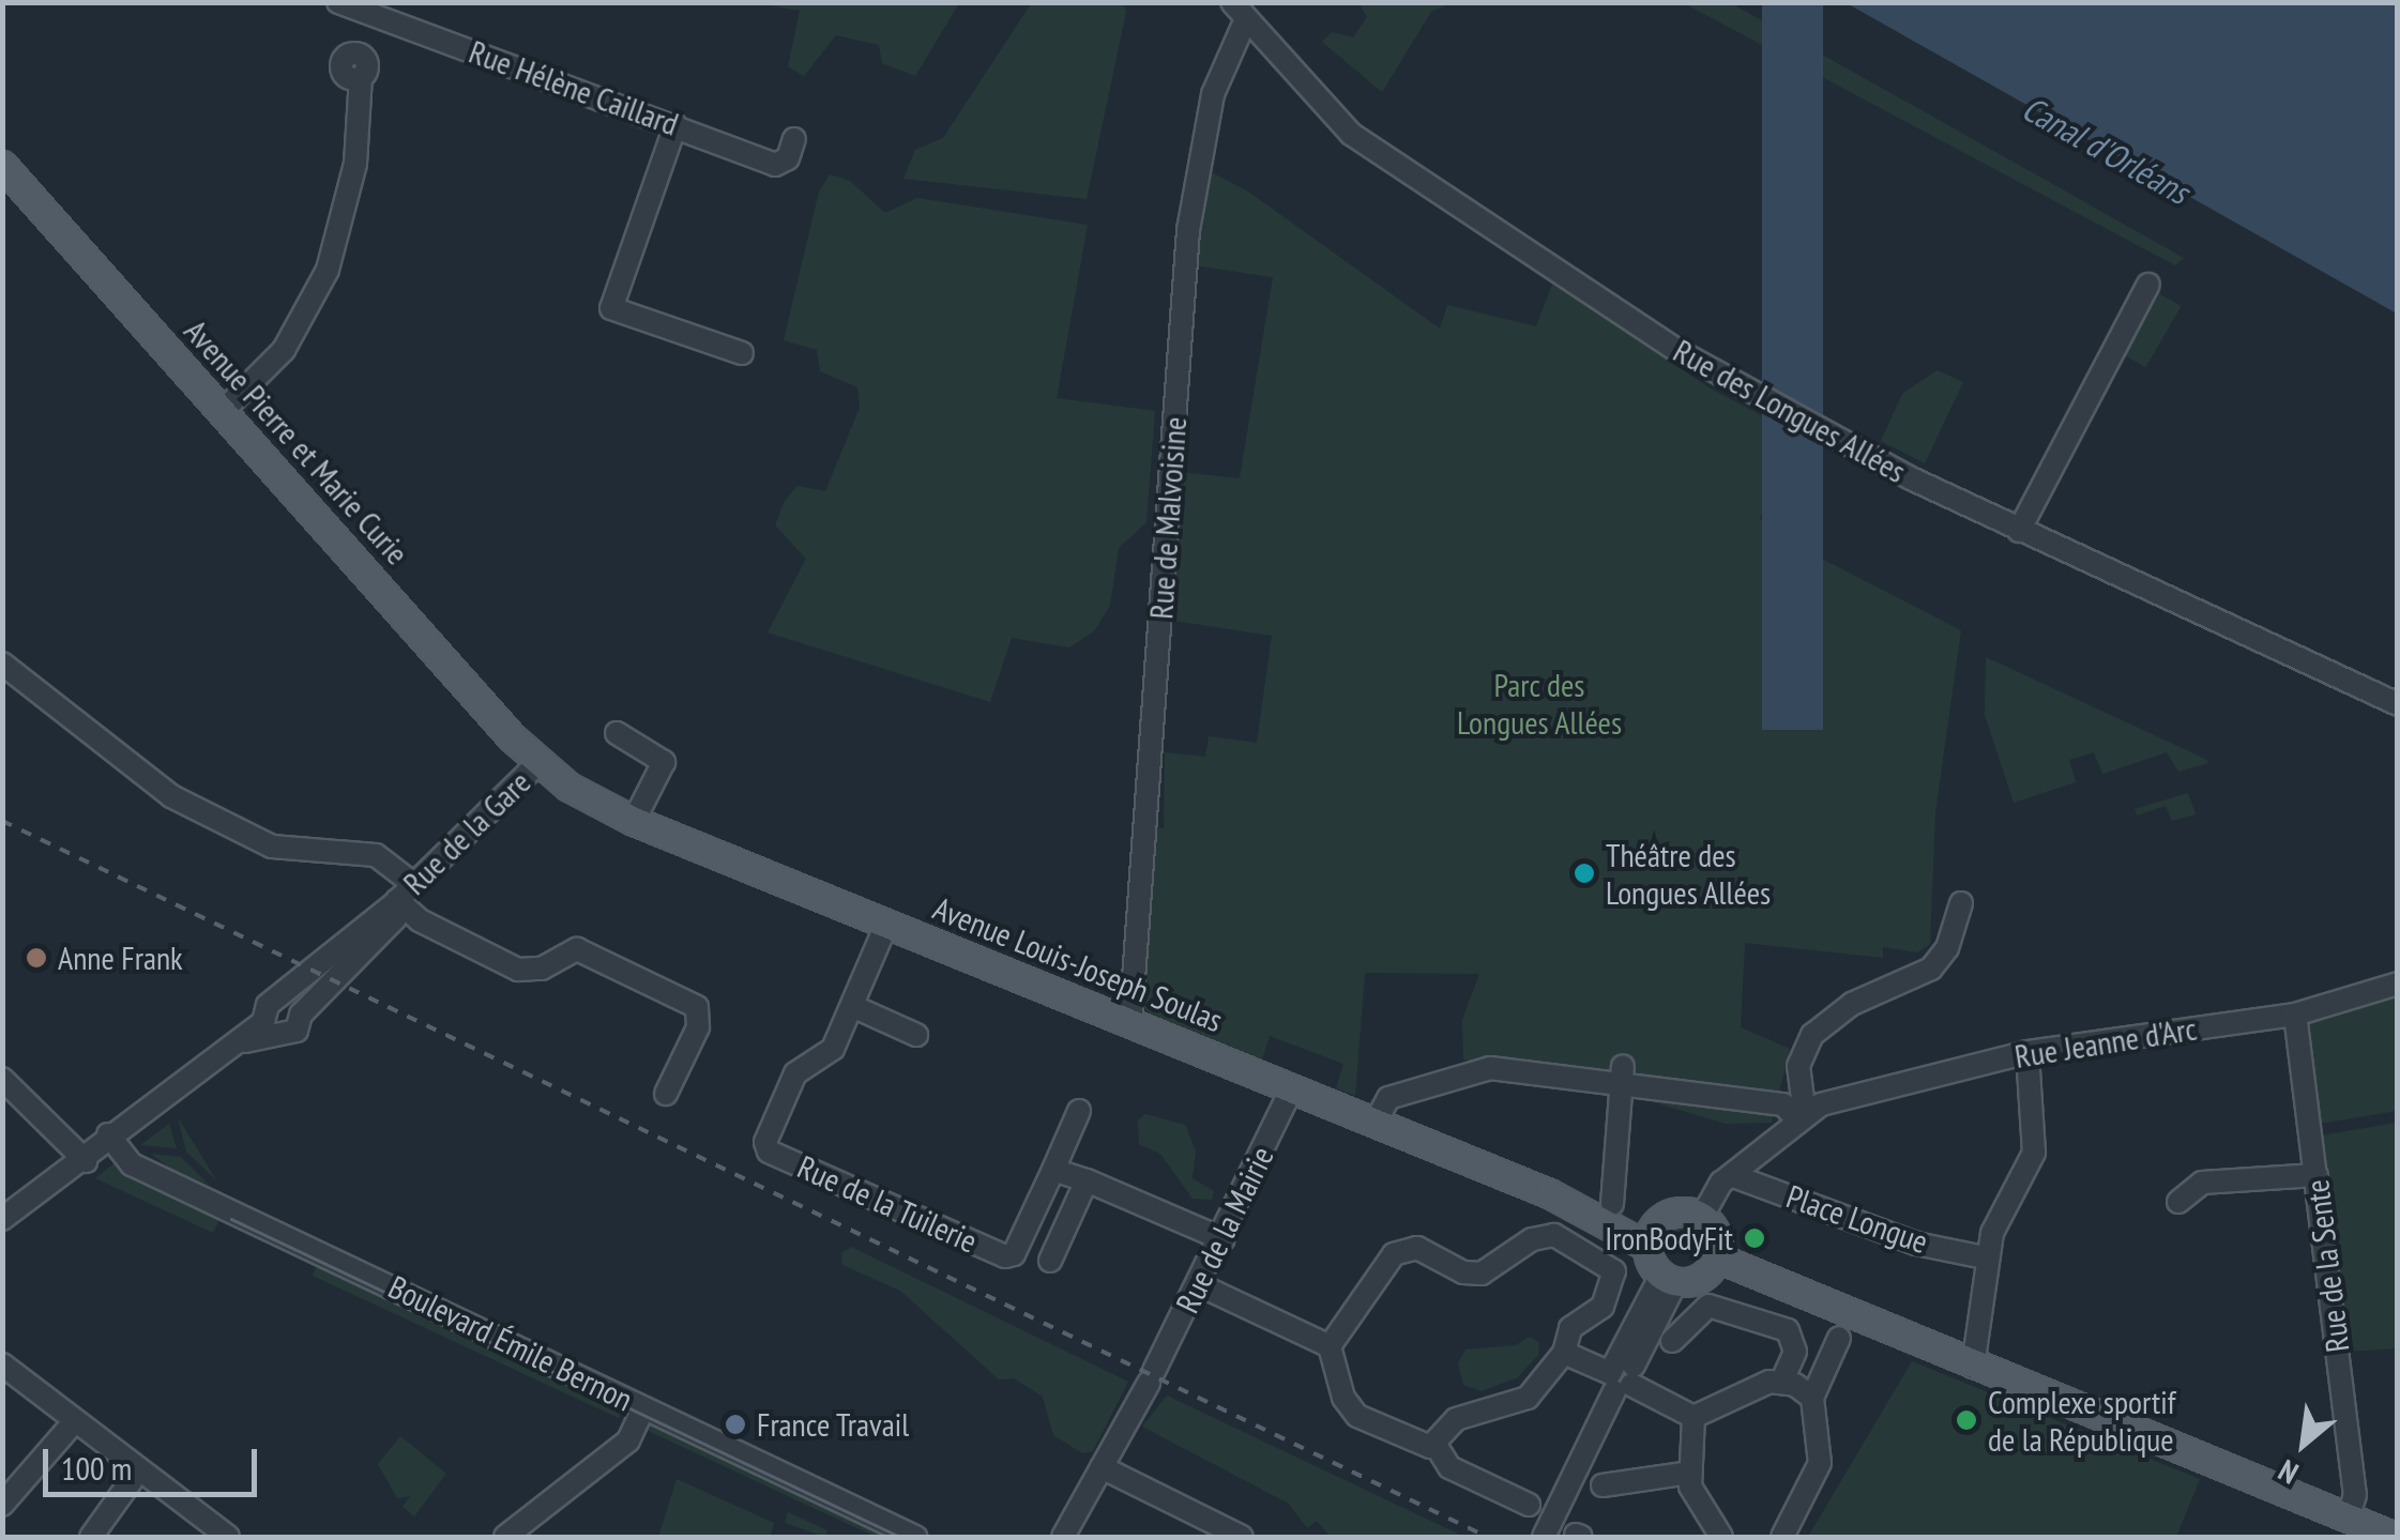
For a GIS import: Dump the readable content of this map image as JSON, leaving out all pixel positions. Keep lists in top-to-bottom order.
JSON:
{
  "streets": {
    "main road": ["Avenue Pierre et Marie Curie", "Avenue Louis-Joseph Soulas"],
    "street": [
      "Rue Hélène Caillard",
      "Rue des Longues Allées",
      "Rue de Malvoisine",
      "Rue de la Gare",
      "Rue Jeanne d'Arc",
      "Rue de la Tuilerie",
      "Place Longue",
      "Rue de la Mairie",
      "Rue de la Sente",
      "Boulevard Émile Bernon"
    ]
  },
  "crossings": [
    ["Rue des Longues Allées", "Rue de Malvoisine"],
    ["Avenue Pierre et Marie Curie", "Rue de la Gare"],
    ["Avenue Pierre et Marie Curie", "Avenue Louis-Joseph Soulas"],
    ["Rue de Malvoisine", "Avenue Louis-Joseph Soulas"],
    ["Rue de la Gare", "Avenue Louis-Joseph Soulas"],
    ["Rue de la Gare", "Boulevard Émile Bernon"],
    ["Avenue Louis-Joseph Soulas", "Rue de la Tuilerie"],
    ["Avenue Louis-Joseph Soulas", "Rue de la Mairie"],
    ["Rue Jeanne d'Arc", "Rue de la Sente"]
  ],
  "water": ["Canal d'Orléans"],
  "parks": ["Parc des Longues Allées"],
  "places": [
    "Théâtre des Longues Allées",
    "Anne Frank",
    "IronBodyFit",
    "Complexe sportif de la République",
    "France Travail"
  ],
  "scale_bar": "100 m",
  "north": "bottom left"
}
